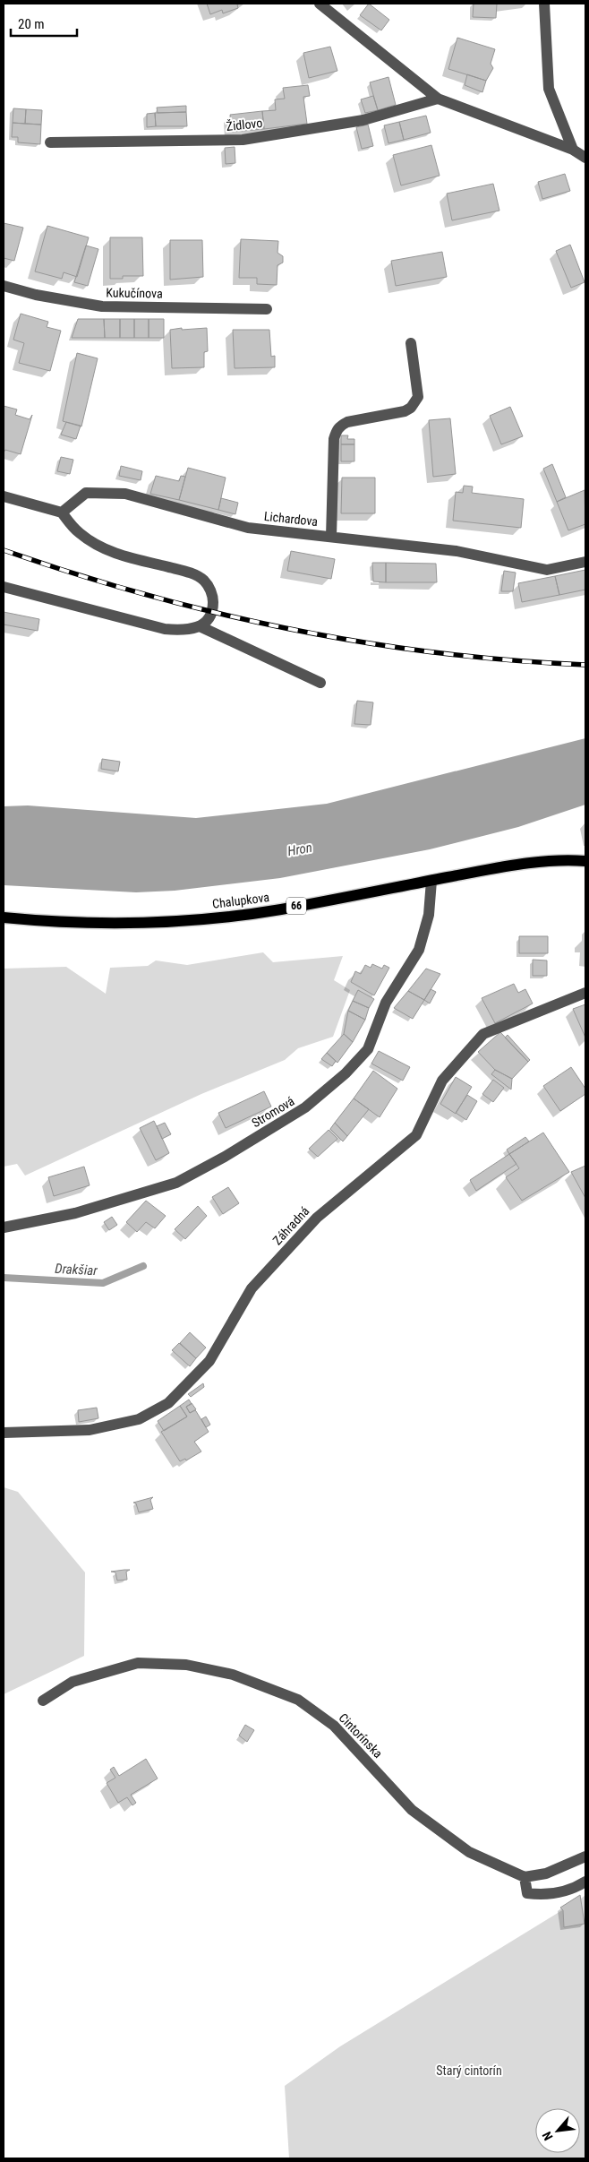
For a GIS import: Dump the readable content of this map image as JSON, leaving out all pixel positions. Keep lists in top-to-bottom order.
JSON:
{
  "streets": {
    "main road": ["Chalupkova", "66"],
    "street": [
      "Židlovo",
      "Kukučínova",
      "Lichardova",
      "Stromová",
      "Záhradná",
      "Cintorínska"
    ]
  },
  "crossings": [
    ["Chalupkova", "Stromová"]
  ],
  "water": ["Hron", "Drakšiar"],
  "parks": ["Starý cintorín"],
  "scale_bar": "20 m",
  "north": "bottom left"
}
